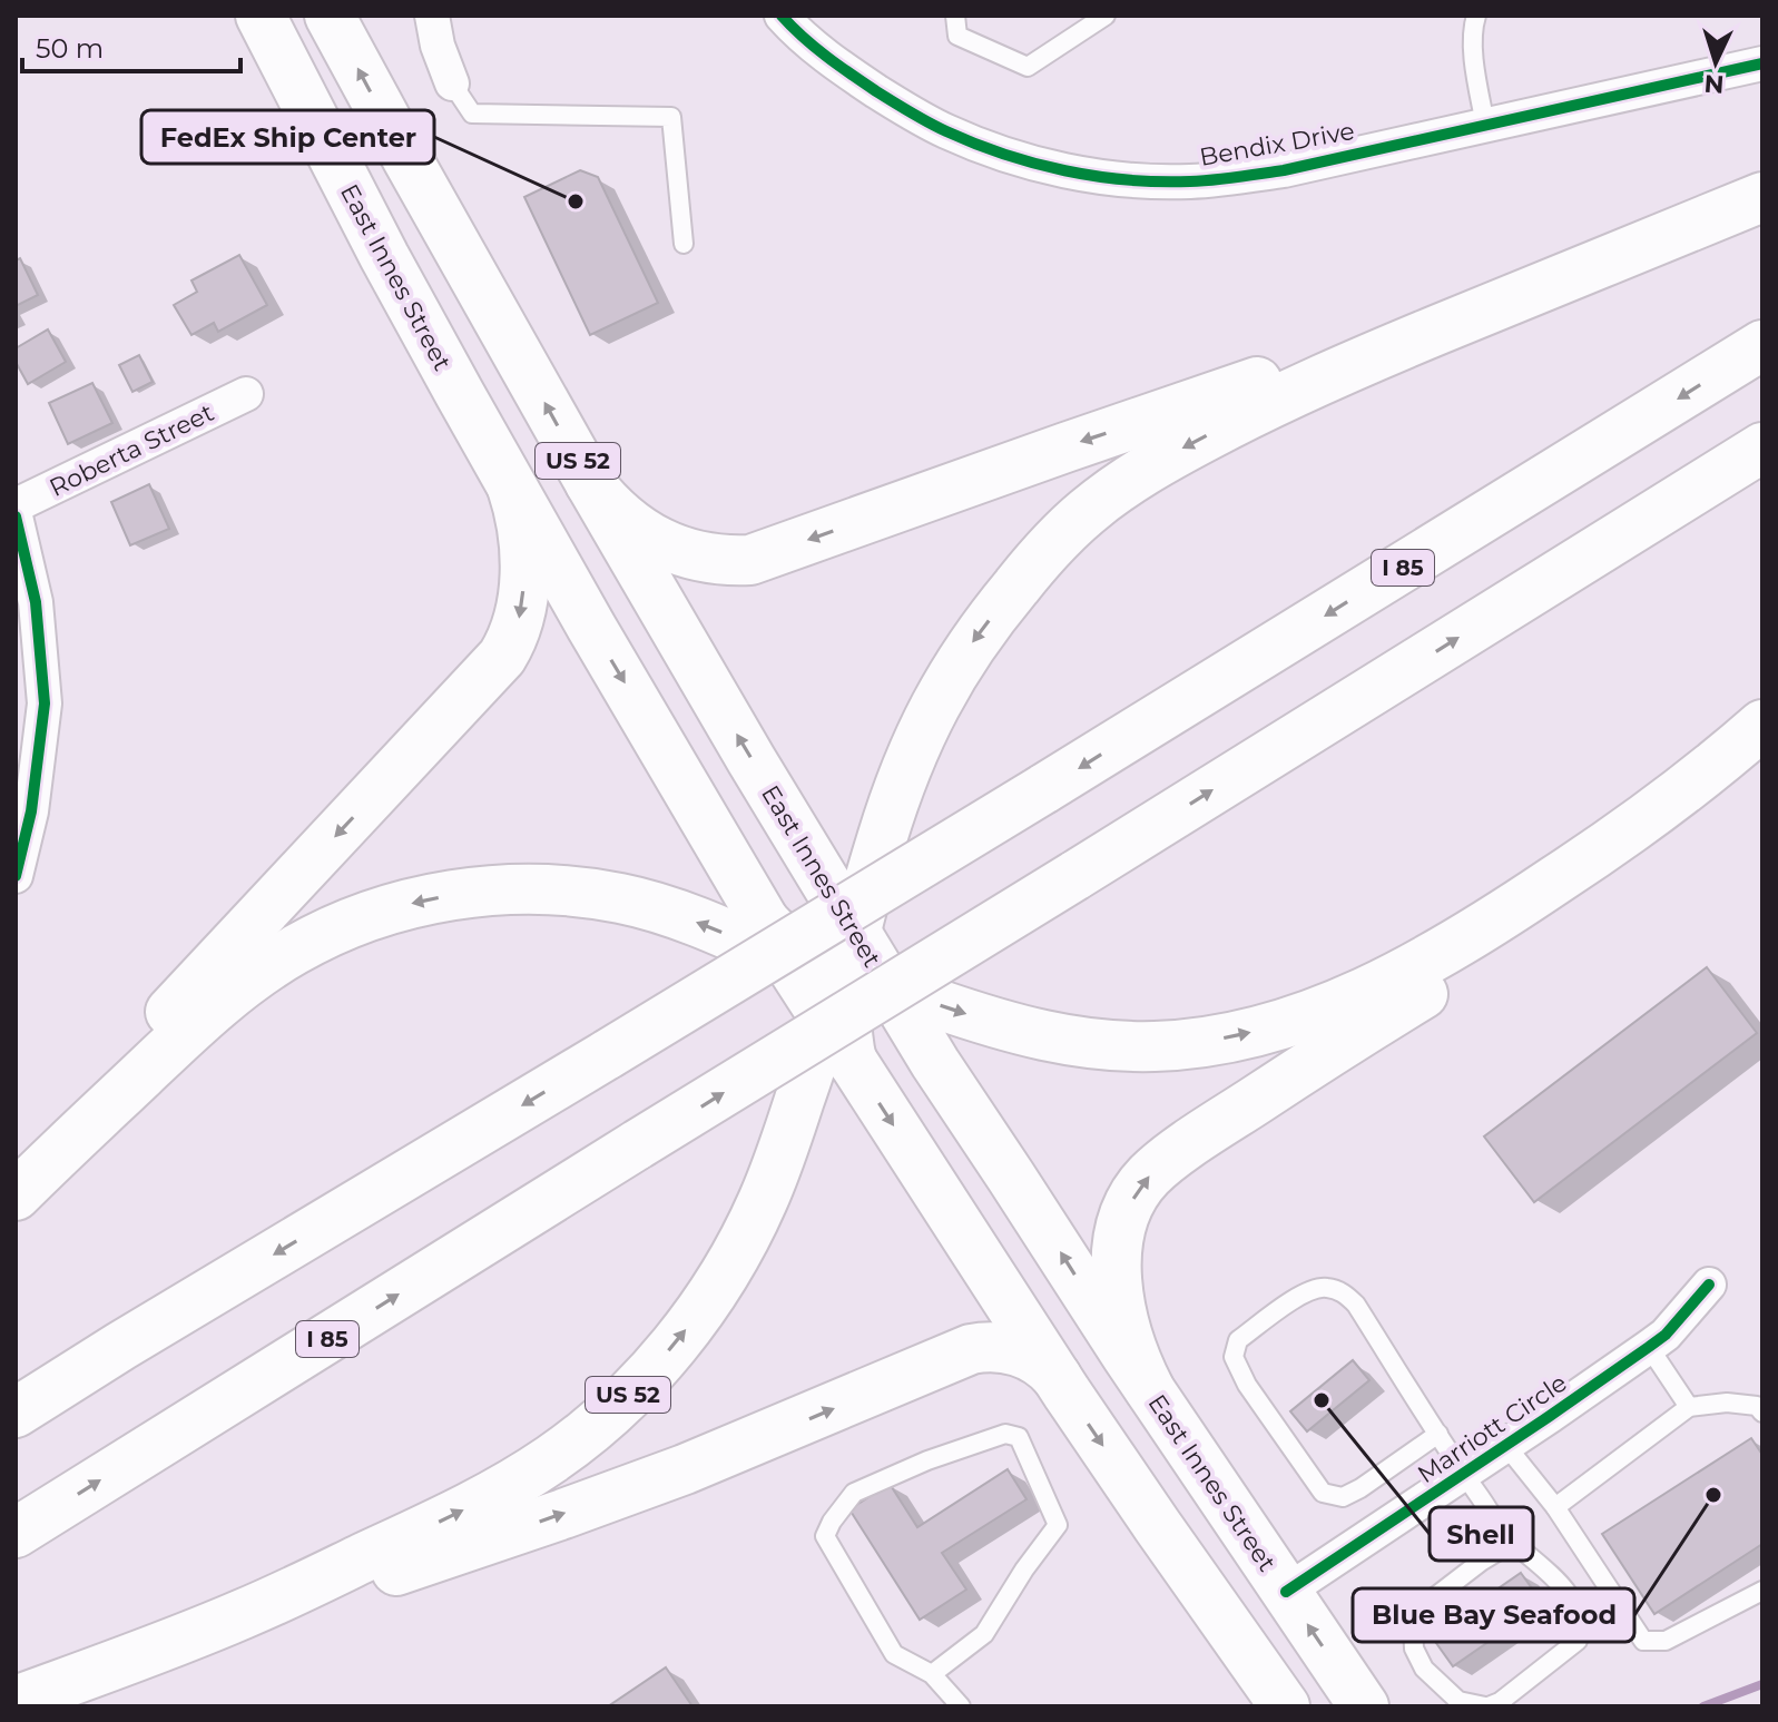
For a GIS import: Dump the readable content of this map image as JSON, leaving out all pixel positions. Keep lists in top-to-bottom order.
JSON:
{
  "streets": {
    "main road": ["East Innes Street", "US 52", "I 85"],
    "street": ["Bendix Drive", "Roberta Street", "Marriott Circle"]
  },
  "crossings": [
    ["East Innes Street", "US 52"],
    ["East Innes Street", "Marriott Circle"]
  ],
  "places": ["FedEx Ship Center", "Shell", "Blue Bay Seafood"],
  "scale_bar": "50 m",
  "north": "bottom"
}
